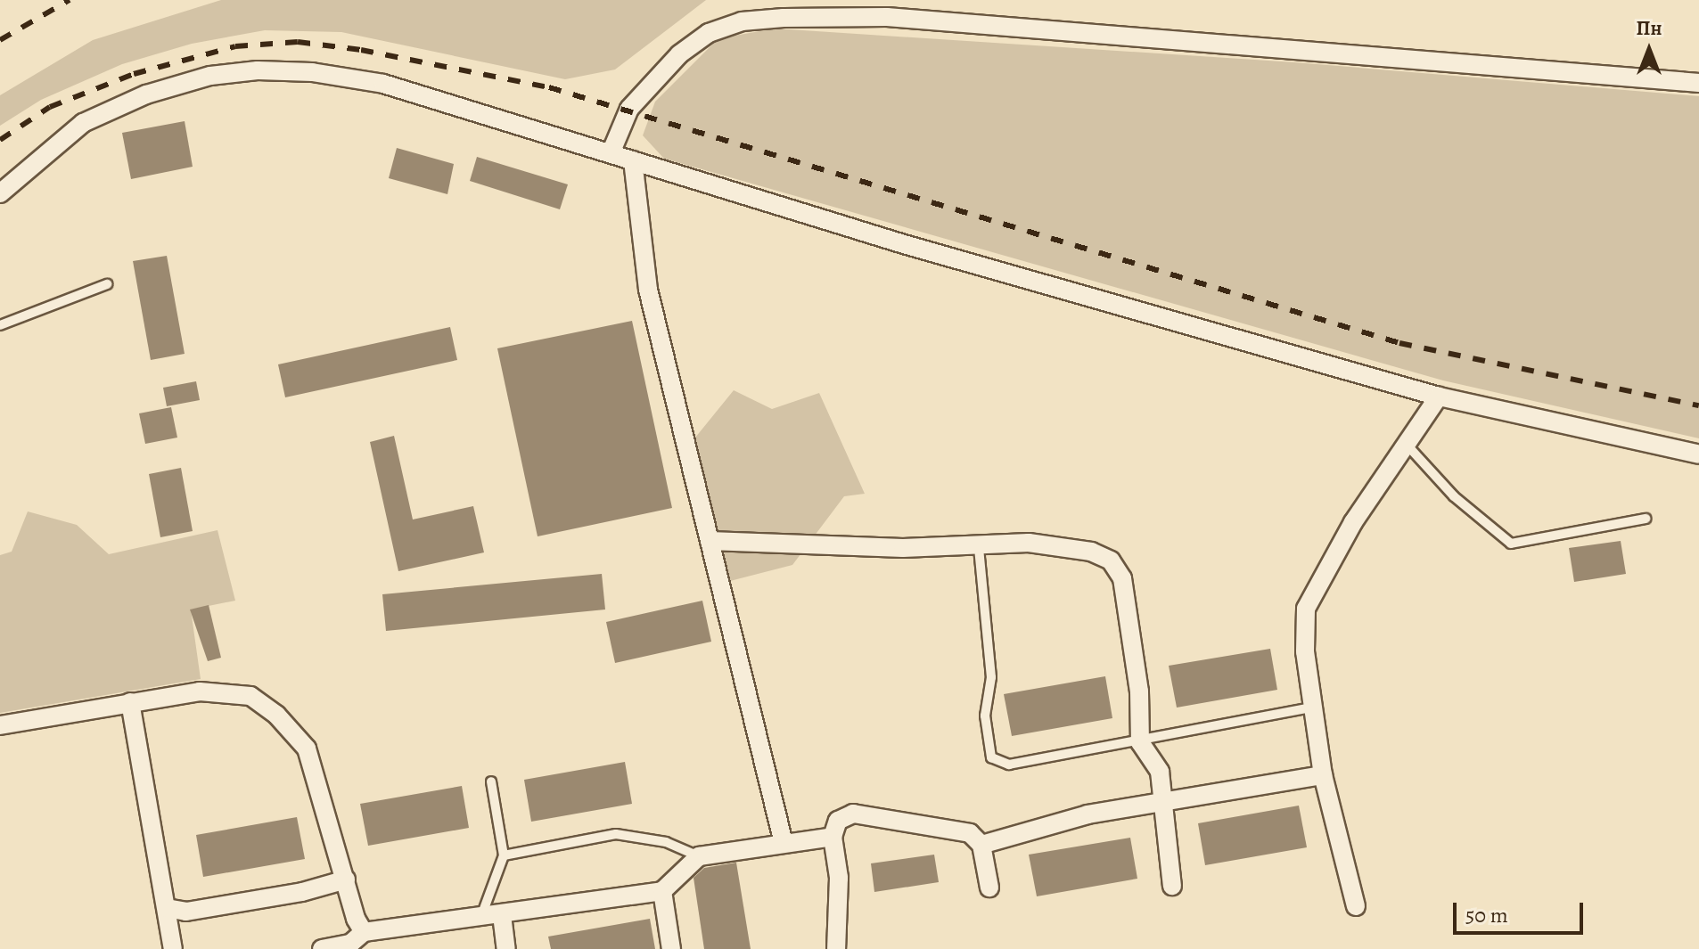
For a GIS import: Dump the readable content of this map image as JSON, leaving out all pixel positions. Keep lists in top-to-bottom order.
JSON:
{
  "scale_bar": "50 m",
  "north": "top"
}
